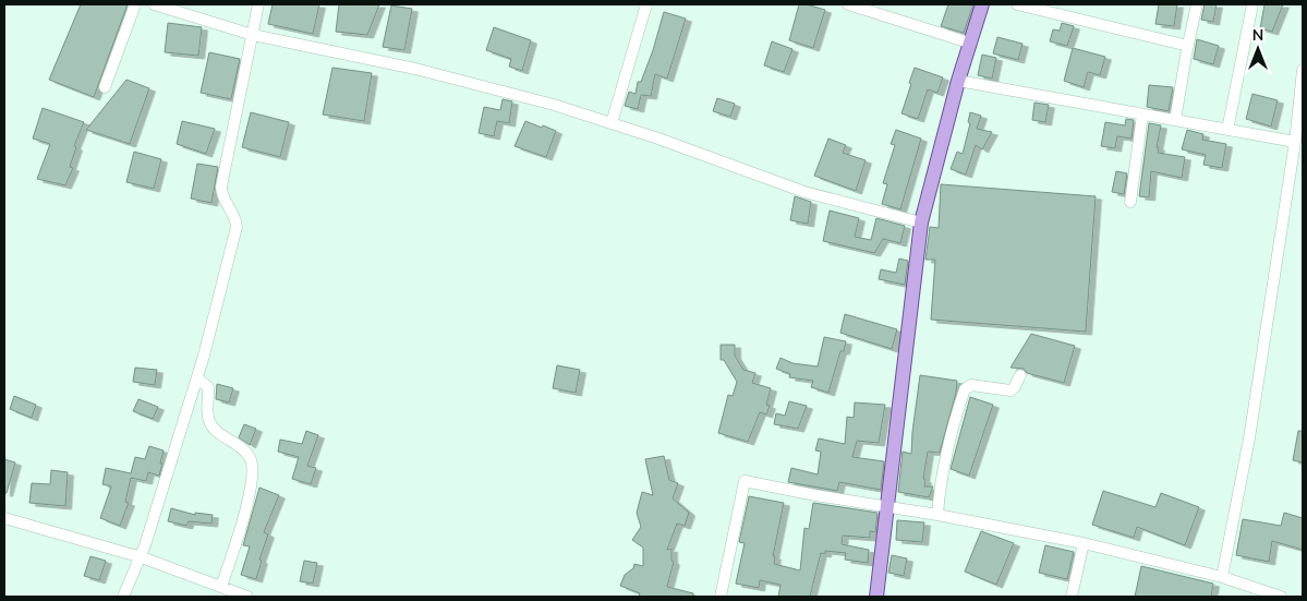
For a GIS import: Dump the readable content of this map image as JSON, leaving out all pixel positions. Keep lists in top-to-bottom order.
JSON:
{
  "north": "top"
}
